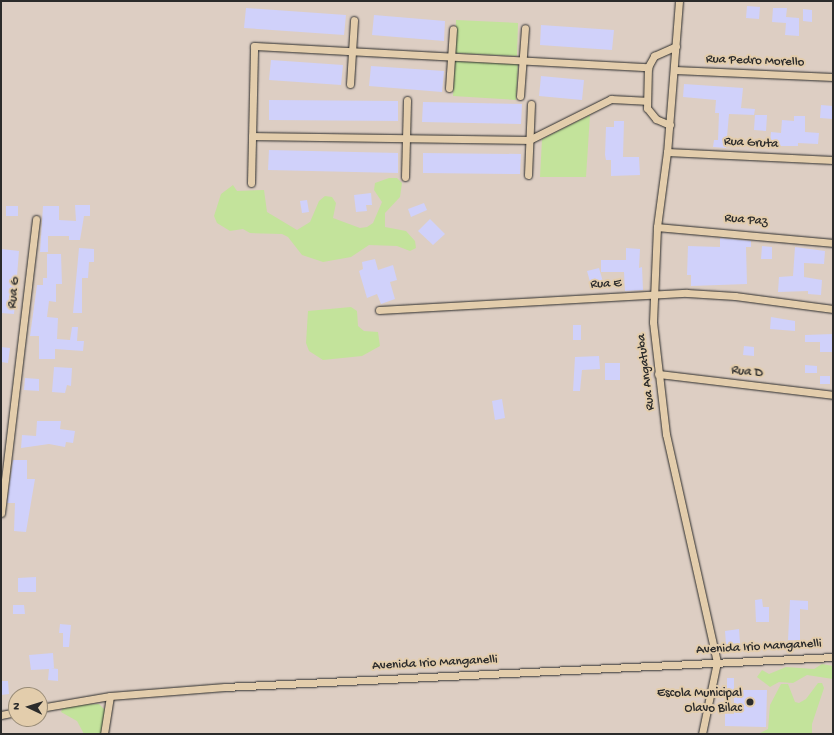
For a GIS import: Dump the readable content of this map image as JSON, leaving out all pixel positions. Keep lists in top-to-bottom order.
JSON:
{
  "streets": {
    "street": [
      "Rua Pedro Morello",
      "Rua Gruta",
      "Rua Paz",
      "Rua E",
      "Rua G",
      "Rua Angatuba",
      "Rua D",
      "Avenida Irio Manganelli"
    ]
  },
  "crossings": [
    ["Rua Pedro Morello", "Rua Angatuba"],
    ["Rua Gruta", "Rua Angatuba"],
    ["Rua Paz", "Rua Angatuba"],
    ["Rua E", "Rua Angatuba"],
    ["Rua Angatuba", "Rua D"],
    ["Rua Angatuba", "Avenida Irio Manganelli"]
  ],
  "places": ["Escola Municipal Olavo Bilac"],
  "north": "left"
}
